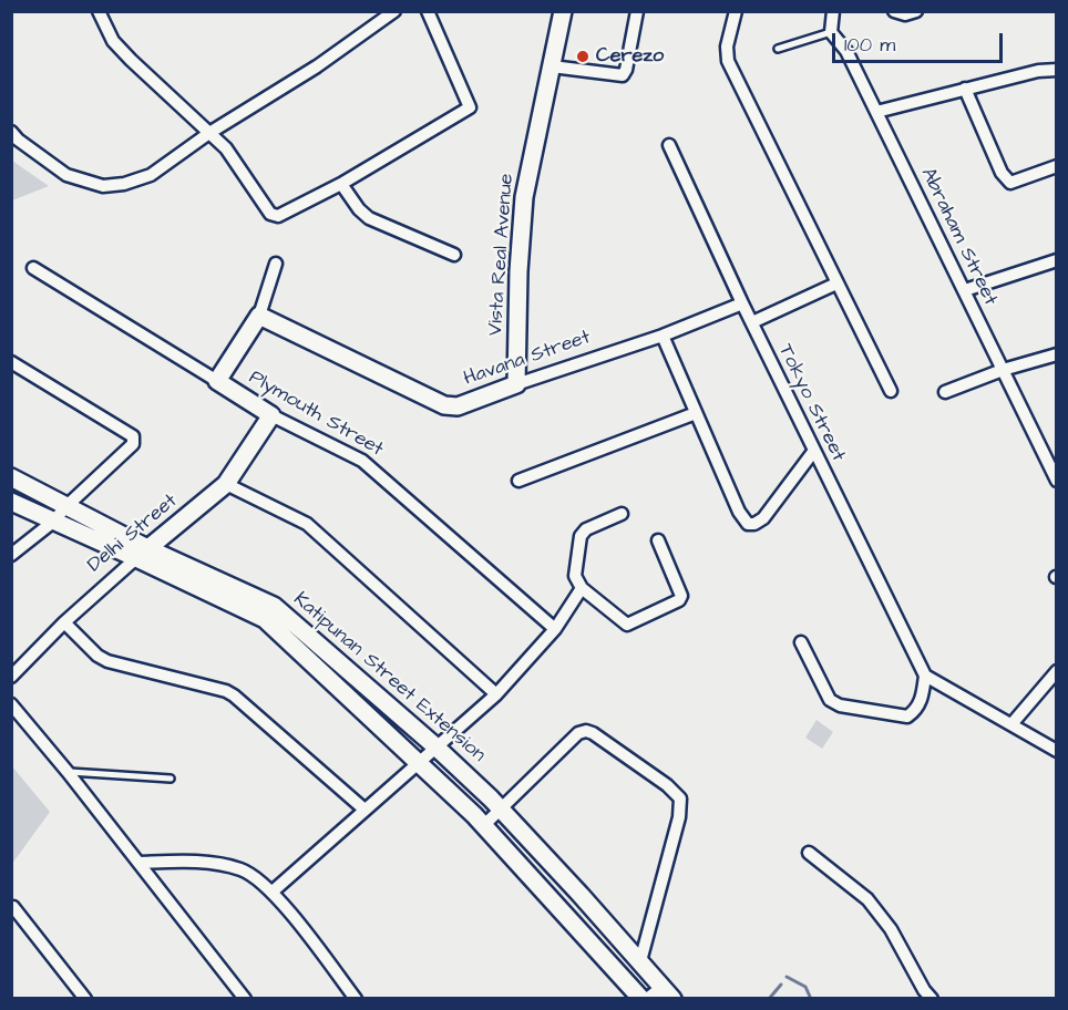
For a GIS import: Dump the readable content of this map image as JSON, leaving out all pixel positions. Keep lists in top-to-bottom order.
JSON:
{
  "streets": {
    "street": [
      "Abraham Street",
      "Vista Real Avenue",
      "Havana Street",
      "Tokyo Street",
      "Plymouth Street",
      "Delhi Street",
      "Katipunan Street Extension"
    ]
  },
  "crossings": [
    ["Vista Real Avenue", "Havana Street"],
    ["Havana Street", "Tokyo Street"],
    ["Plymouth Street", "Delhi Street"],
    ["Delhi Street", "Katipunan Street Extension"]
  ],
  "places": ["Cerezo"],
  "scale_bar": "100 m"
}
